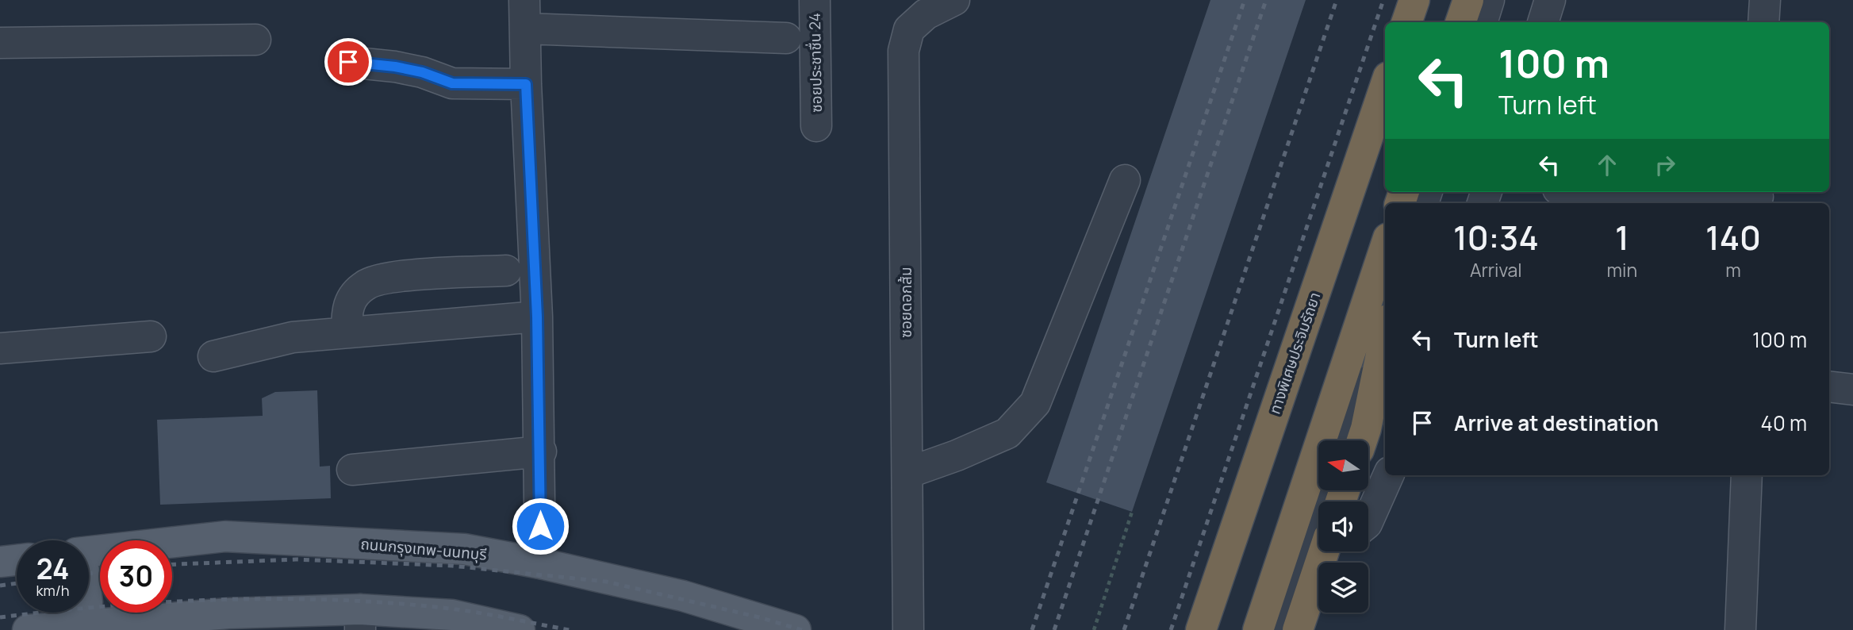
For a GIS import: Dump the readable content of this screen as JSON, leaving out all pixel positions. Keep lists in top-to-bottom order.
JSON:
{
  "streets": {
    "highway": ["ทางพิเศษประจิมรัถยา"],
    "main road": ["ถนนกรุงเทพ-นนทบุรี"],
    "street": ["ซอยประชาชื่น 24", "ซอยดอกส้ม"]
  },
  "north": "left",
  "page": {
    "turn": ["100 m", "Turn left"],
    "eta": [
      "10:34",
      "Arrival",
      "1",
      "min",
      "140",
      "m"
    ],
    "list": [
      {
        "name": "Turn left",
        "value": "100 m"
      },
      {
        "name": "Arrive at destination",
        "value": "40 m"
      }
    ],
    "speed": "24 km/h",
    "limit": "30"
  }
}
